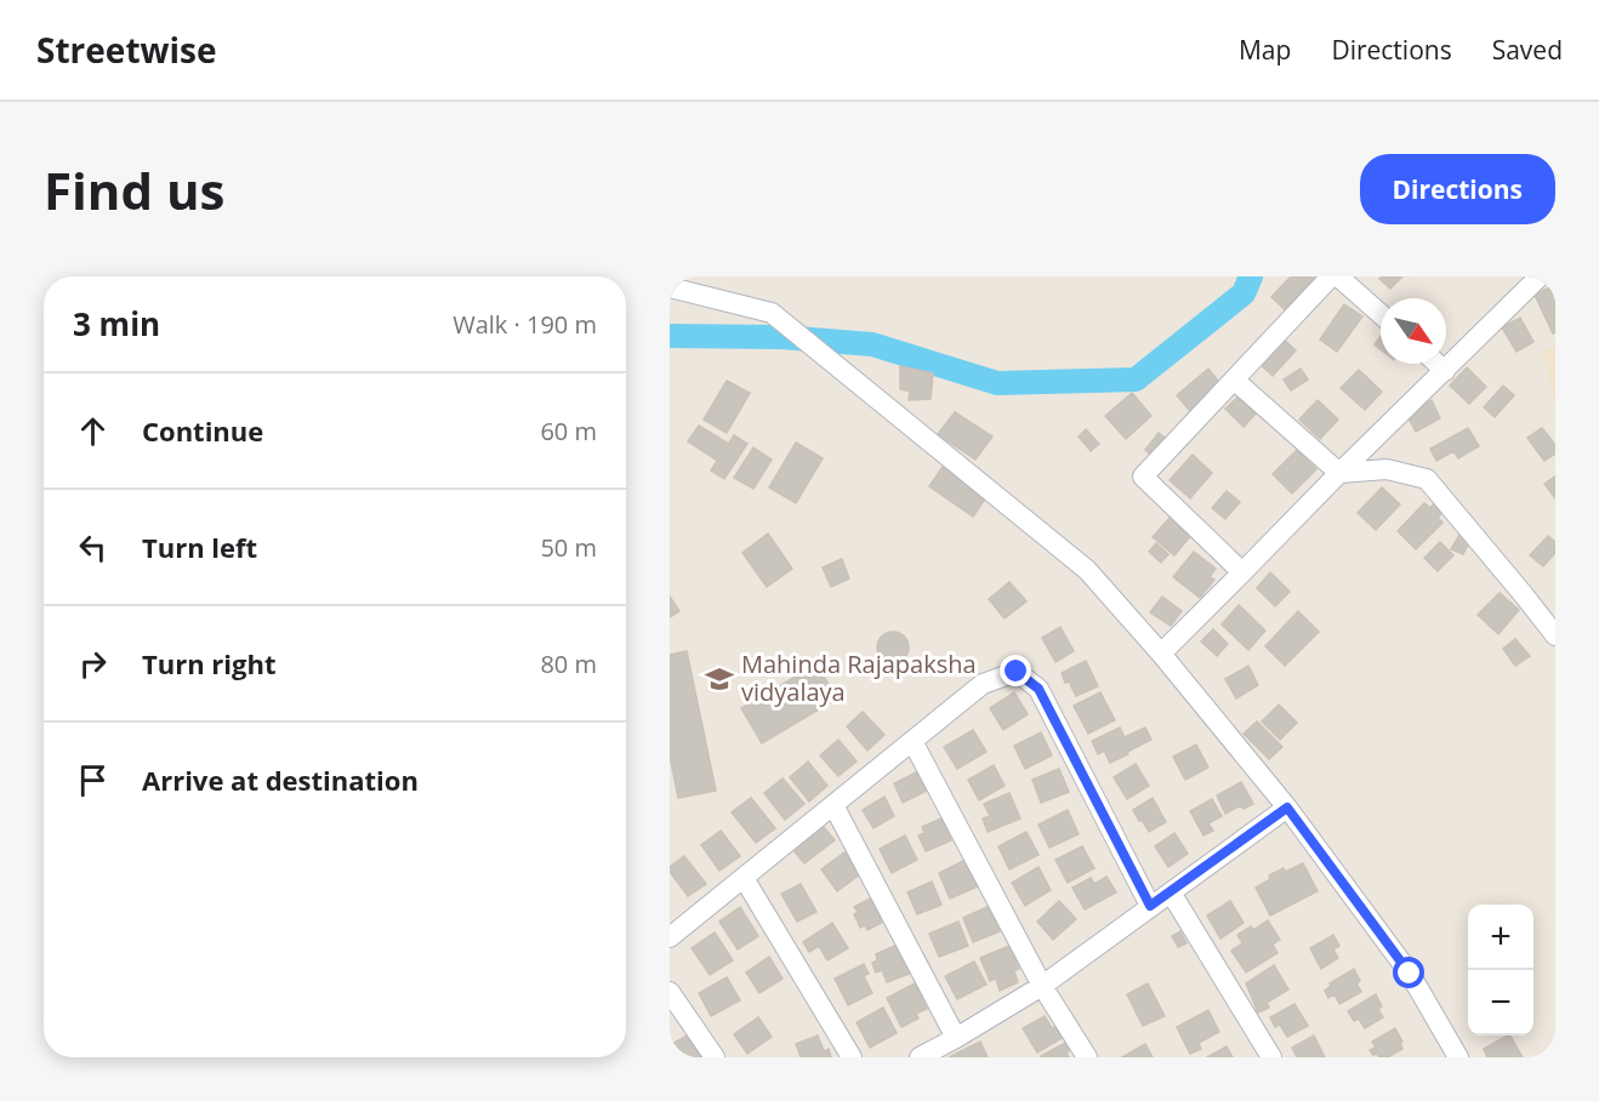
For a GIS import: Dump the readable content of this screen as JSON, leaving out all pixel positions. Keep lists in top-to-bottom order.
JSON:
{
  "places": {
    "school or university": ["Mahinda Rajapaksha vidyalaya"]
  },
  "north": "bottom right",
  "page": {
    "header": "Streetwise",
    "nav": ["Map", "Directions", "Saved"],
    "buttons": "Directions",
    "title": "Find us",
    "heading": ["3 min", "Walk · 190 m"],
    "list": [
      ["Continue", "60 m"],
      ["Turn left", "50 m"],
      ["Turn right", "80 m"],
      "Arrive at destination"
    ],
    "map_buttons": ["+", "−"]
  }
}
